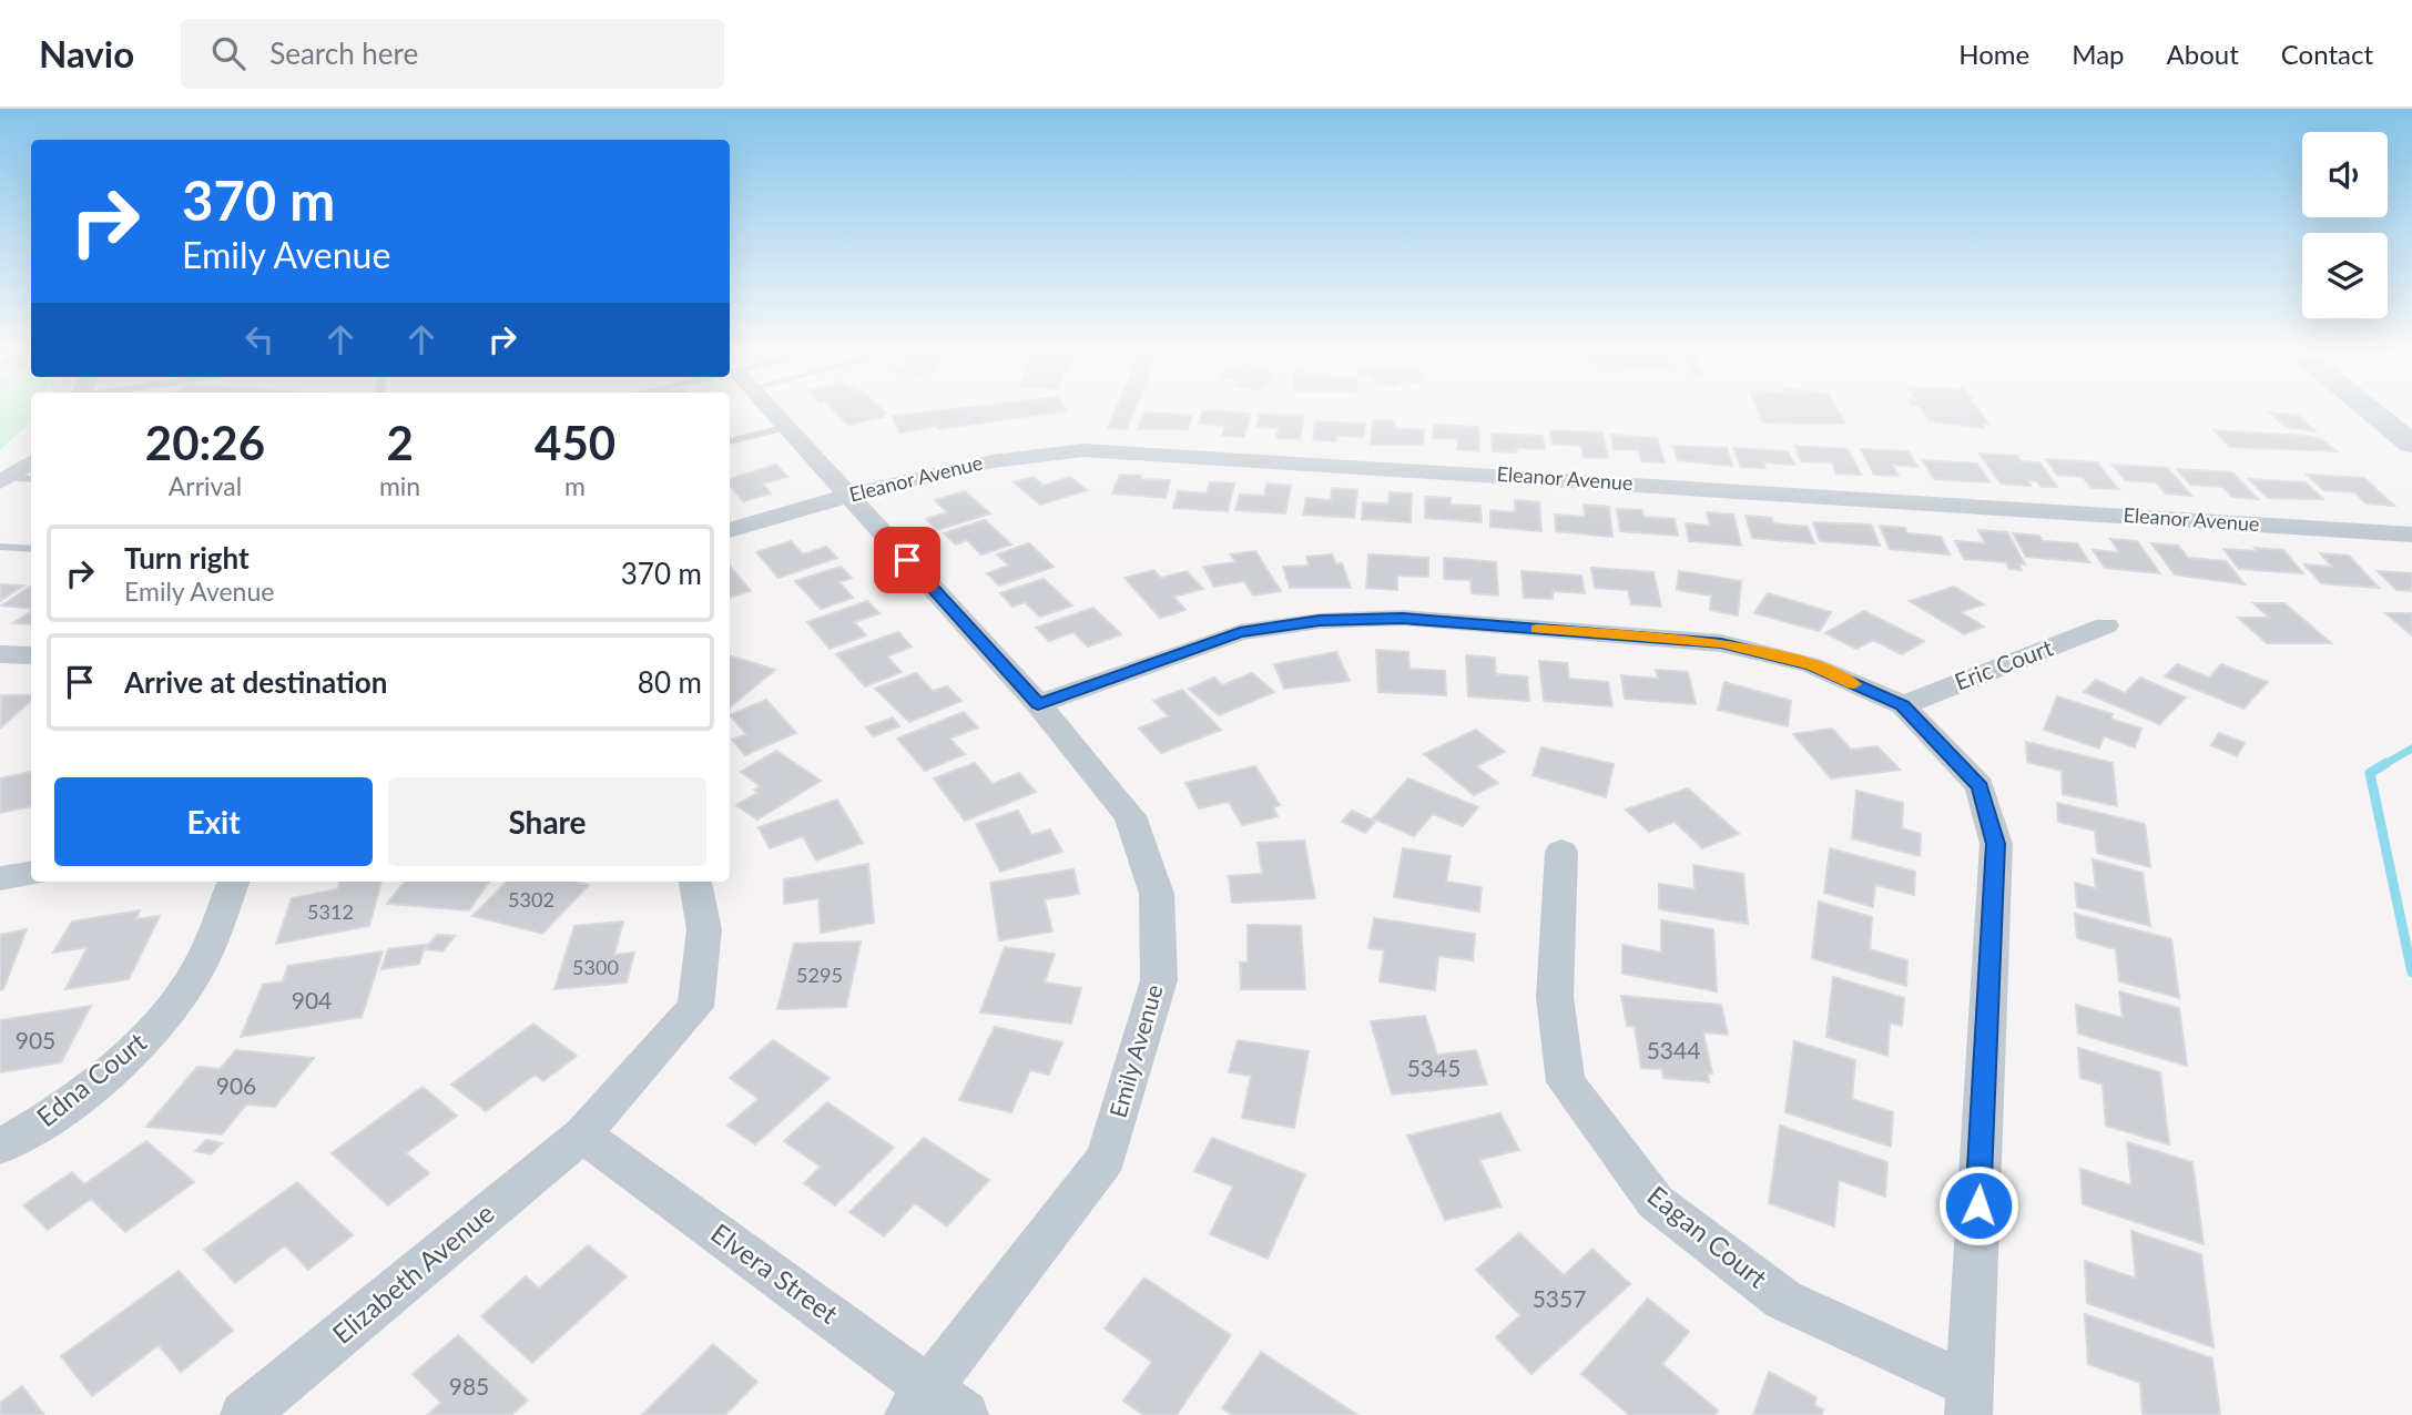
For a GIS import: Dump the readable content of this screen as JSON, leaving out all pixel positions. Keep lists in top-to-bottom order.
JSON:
{
  "streets": {
    "street": [
      "Eleanor Avenue",
      "Eric Court",
      "Emily Avenue",
      "Edna Court",
      "Eagan Court",
      "Elizabeth Avenue",
      "Elvera Street"
    ]
  },
  "crossings": [
    ["Eleanor Avenue", "Emily Avenue"],
    ["Emily Avenue", "Elvera Street"],
    ["Elizabeth Avenue", "Elvera Street"]
  ],
  "house_numbers": [
    "5302",
    "5312",
    "5300",
    "5295",
    "904",
    "905",
    "5344",
    "5345",
    "906",
    "5357",
    "985"
  ],
  "page": {
    "header": "Navio",
    "search": "Search here",
    "nav": [
      "Home",
      "Map",
      "About",
      "Contact"
    ],
    "turn": ["370 m", "Emily Avenue"],
    "eta": [
      "20:26",
      "Arrival",
      "2",
      "min",
      "450",
      "m"
    ],
    "list": [
      {
        "name": "Turn right",
        "note": "Emily Avenue",
        "value": "370 m"
      },
      {
        "name": "Arrive at destination",
        "value": "80 m"
      }
    ],
    "buttons": ["Exit", "Share"]
  }
}
